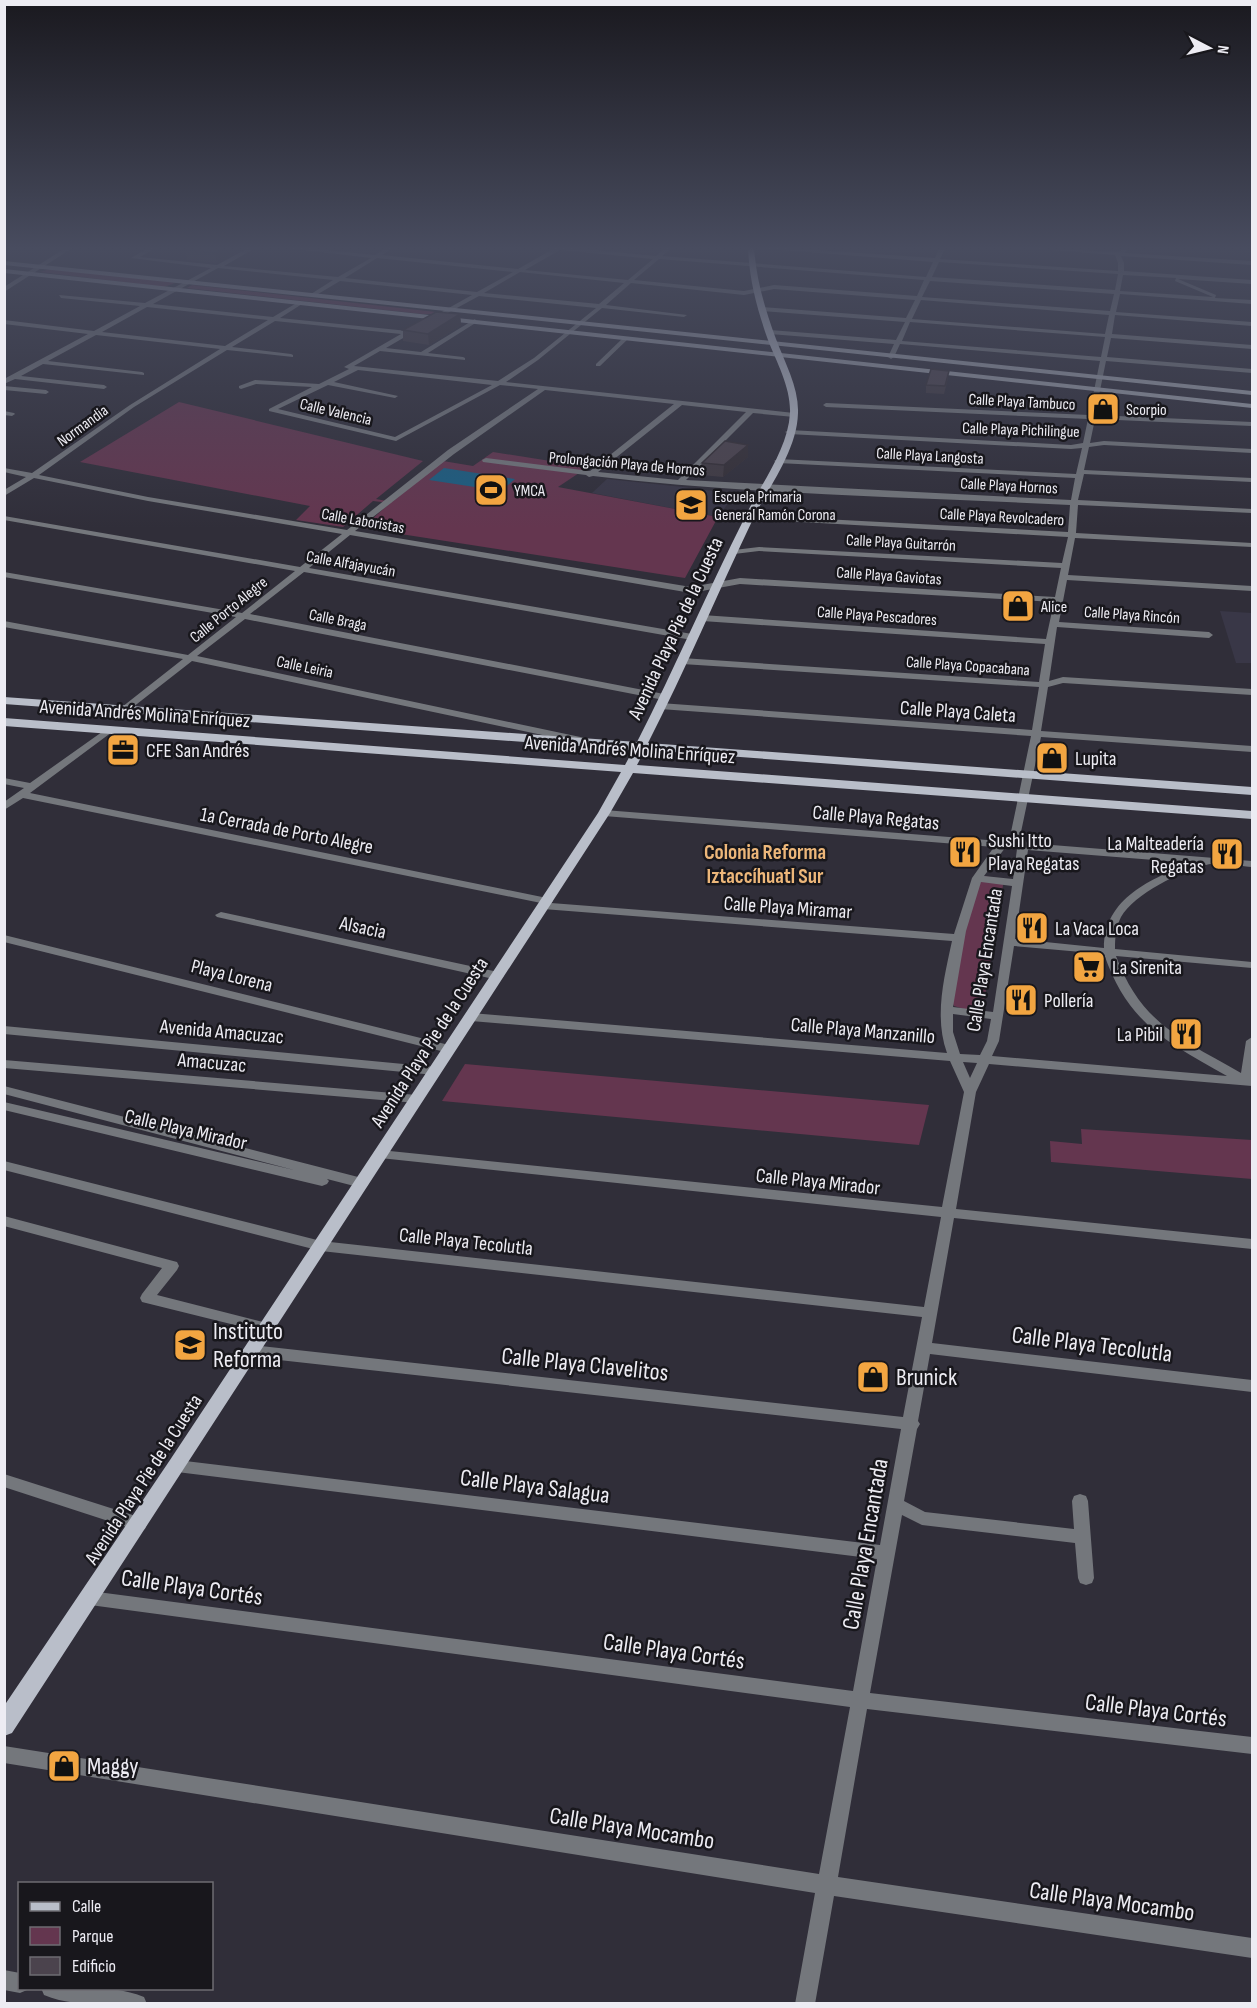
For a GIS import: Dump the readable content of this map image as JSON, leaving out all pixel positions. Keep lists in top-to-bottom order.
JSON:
{
  "streets": {
    "main road": ["Avenida Playa Pie de la Cuesta", "Avenida Andrés Molina Enríquez"],
    "street": [
      "Calle Playa Tambuco",
      "Calle Valencia",
      "Normandia",
      "Calle Playa Pichilingue",
      "Calle Playa Langosta",
      "Prolongación Playa de Hornos",
      "Calle Playa Hornos",
      "Calle Playa Revolcadero",
      "Calle Laboristas",
      "Calle Playa Guitarrón",
      "Calle Alfajayucán",
      "Calle Playa Gaviotas",
      "Calle Porto Alegre",
      "Calle Playa Rincón",
      "Calle Playa Pescadores",
      "Calle Braga",
      "Calle Playa Copacabana",
      "Calle Leiria",
      "Calle Playa Caleta",
      "Calle Playa Regatas",
      "1a Cerrada de Porto Alegre",
      "Calle Playa Miramar",
      "Alsacia",
      "Calle Playa Encantada",
      "Playa Lorena",
      "Calle Playa Manzanillo",
      "Avenida Amacuzac",
      "Amacuzac",
      "Calle Playa Mirador",
      "Calle Playa Tecolutla",
      "Calle Playa Clavelitos",
      "Calle Playa Salagua",
      "Calle Playa Cortés",
      "Calle Playa Mocambo"
    ]
  },
  "crossings": [
    ["Normandia", "Calle Laboristas"],
    ["Calle Playa Pichilingue", "Avenida Playa Pie de la Cuesta"],
    ["Calle Playa Langosta", "Avenida Playa Pie de la Cuesta"],
    ["Prolongación Playa de Hornos", "Calle Playa Hornos"],
    ["Prolongación Playa de Hornos", "Avenida Playa Pie de la Cuesta"],
    ["Calle Playa Hornos", "Avenida Playa Pie de la Cuesta"],
    ["Calle Playa Revolcadero", "Avenida Playa Pie de la Cuesta"],
    ["Calle Laboristas", "Calle Playa Gaviotas"],
    ["Calle Laboristas", "Calle Porto Alegre"],
    ["Calle Laboristas", "Avenida Playa Pie de la Cuesta"],
    ["Calle Playa Guitarrón", "Avenida Playa Pie de la Cuesta"],
    ["Calle Alfajayucán", "Calle Porto Alegre"],
    ["Calle Alfajayucán", "Avenida Playa Pie de la Cuesta"],
    ["Calle Playa Gaviotas", "Avenida Playa Pie de la Cuesta"],
    ["Calle Porto Alegre", "Calle Braga"],
    ["Calle Porto Alegre", "Calle Leiria"],
    ["Calle Porto Alegre", "Avenida Andrés Molina Enríquez"],
    ["Calle Playa Pescadores", "Avenida Playa Pie de la Cuesta"],
    ["Calle Braga", "Avenida Playa Pie de la Cuesta"],
    ["Calle Braga", "Calle Playa Caleta"],
    ["Avenida Playa Pie de la Cuesta", "Calle Playa Copacabana"],
    ["Avenida Playa Pie de la Cuesta", "Calle Playa Caleta"],
    ["Avenida Playa Pie de la Cuesta", "Avenida Andrés Molina Enríquez"],
    ["Avenida Playa Pie de la Cuesta", "Calle Playa Regatas"],
    ["Avenida Playa Pie de la Cuesta", "1a Cerrada de Porto Alegre"],
    ["Avenida Playa Pie de la Cuesta", "Calle Playa Miramar"],
    ["Avenida Playa Pie de la Cuesta", "Alsacia"],
    ["Avenida Playa Pie de la Cuesta", "Playa Lorena"],
    ["Avenida Playa Pie de la Cuesta", "Calle Playa Manzanillo"],
    ["Avenida Playa Pie de la Cuesta", "Avenida Amacuzac"],
    ["Avenida Playa Pie de la Cuesta", "Amacuzac"],
    ["Avenida Playa Pie de la Cuesta", "Calle Playa Mirador"],
    ["Avenida Playa Pie de la Cuesta", "Calle Playa Tecolutla"],
    ["Avenida Playa Pie de la Cuesta", "Calle Playa Clavelitos"],
    ["Avenida Playa Pie de la Cuesta", "Calle Playa Salagua"],
    ["Avenida Playa Pie de la Cuesta", "Calle Playa Cortés"],
    ["Calle Leiria", "Avenida Andrés Molina Enríquez"],
    ["Calle Playa Regatas", "Calle Playa Encantada"],
    ["1a Cerrada de Porto Alegre", "Calle Playa Miramar"],
    ["Calle Playa Miramar", "Calle Playa Encantada"],
    ["Calle Playa Encantada", "Calle Playa Manzanillo"],
    ["Calle Playa Encantada", "Calle Playa Mirador"],
    ["Calle Playa Encantada", "Calle Playa Tecolutla"],
    ["Calle Playa Encantada", "Calle Playa Clavelitos"],
    ["Calle Playa Encantada", "Calle Playa Salagua"],
    ["Calle Playa Encantada", "Calle Playa Cortés"],
    ["Calle Playa Encantada", "Calle Playa Mocambo"]
  ],
  "districts": ["Colonia Reforma Iztaccíhuatl Sur"],
  "places": {
    "shop": [
      "Scorpio",
      "Alice",
      "Lupita",
      "Brunick",
      "Maggy"
    ],
    "sports": ["YMCA"],
    "school or university": ["Escuela Primaria General Ramón Corona", "Instituto Reforma"],
    "office": ["CFE San Andrés"],
    "restaurant": [
      "Sushi Itto Playa Regatas",
      "La Malteadería Regatas",
      "La Vaca Loca",
      "Pollería",
      "La Pibil"
    ],
    "supermarket": ["La Sirenita"]
  },
  "legend": ["Calle", "Parque", "Edificio"],
  "north": "right"
}
